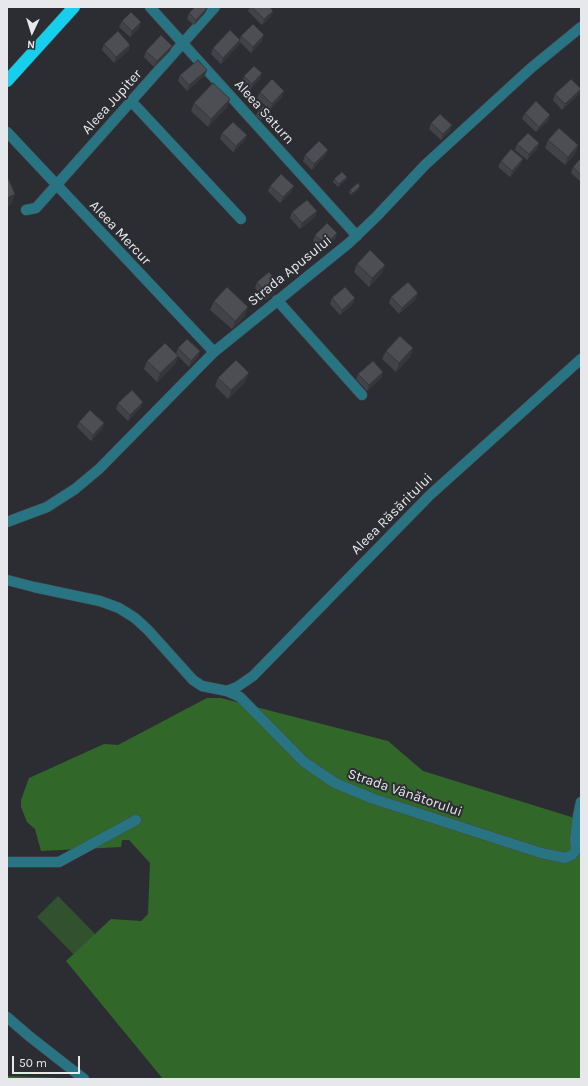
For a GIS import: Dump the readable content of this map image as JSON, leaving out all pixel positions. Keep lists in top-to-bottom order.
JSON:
{
  "streets": {
    "street": [
      "Aleea Jupiter",
      "Aleea Saturn",
      "Aleea Mercur",
      "Strada Apusului",
      "Aleea Răsăritului",
      "Strada Vânătorului"
    ]
  },
  "crossings": [
    ["Aleea Jupiter", "Aleea Saturn"],
    ["Aleea Jupiter", "Aleea Mercur"],
    ["Aleea Saturn", "Strada Apusului"],
    ["Aleea Mercur", "Strada Apusului"],
    ["Aleea Răsăritului", "Strada Vânătorului"]
  ],
  "scale_bar": "50 m",
  "north": "bottom"
}
